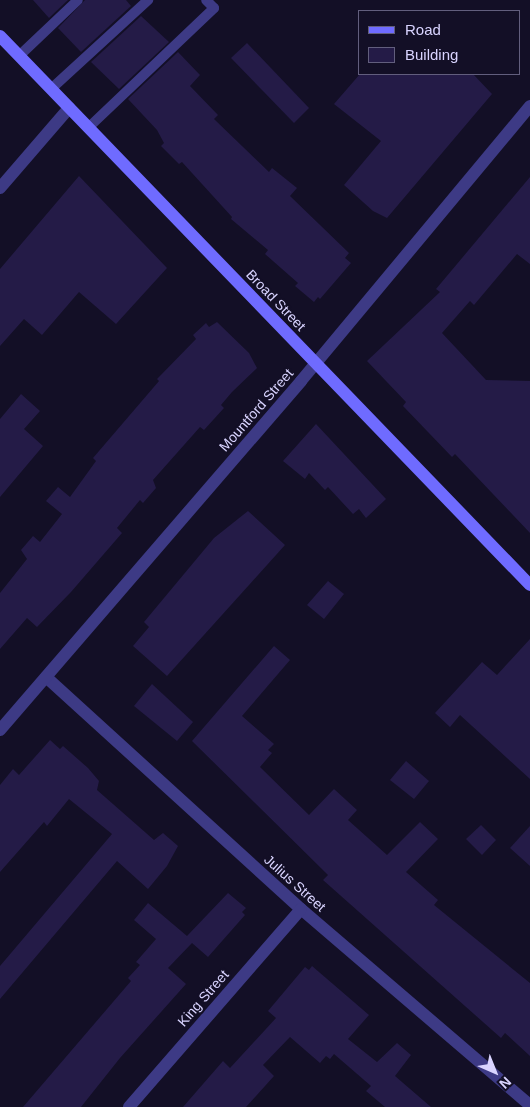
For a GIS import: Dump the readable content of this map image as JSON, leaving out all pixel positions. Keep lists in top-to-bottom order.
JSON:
{
  "streets": {
    "main road": ["Broad Street"],
    "street": ["Mountford Street", "Julius Street", "King Street"]
  },
  "crossings": [
    ["Broad Street", "Mountford Street"],
    ["Mountford Street", "Julius Street"],
    ["Julius Street", "King Street"]
  ],
  "legend": ["Road", "Building"],
  "north": "bottom right"
}
